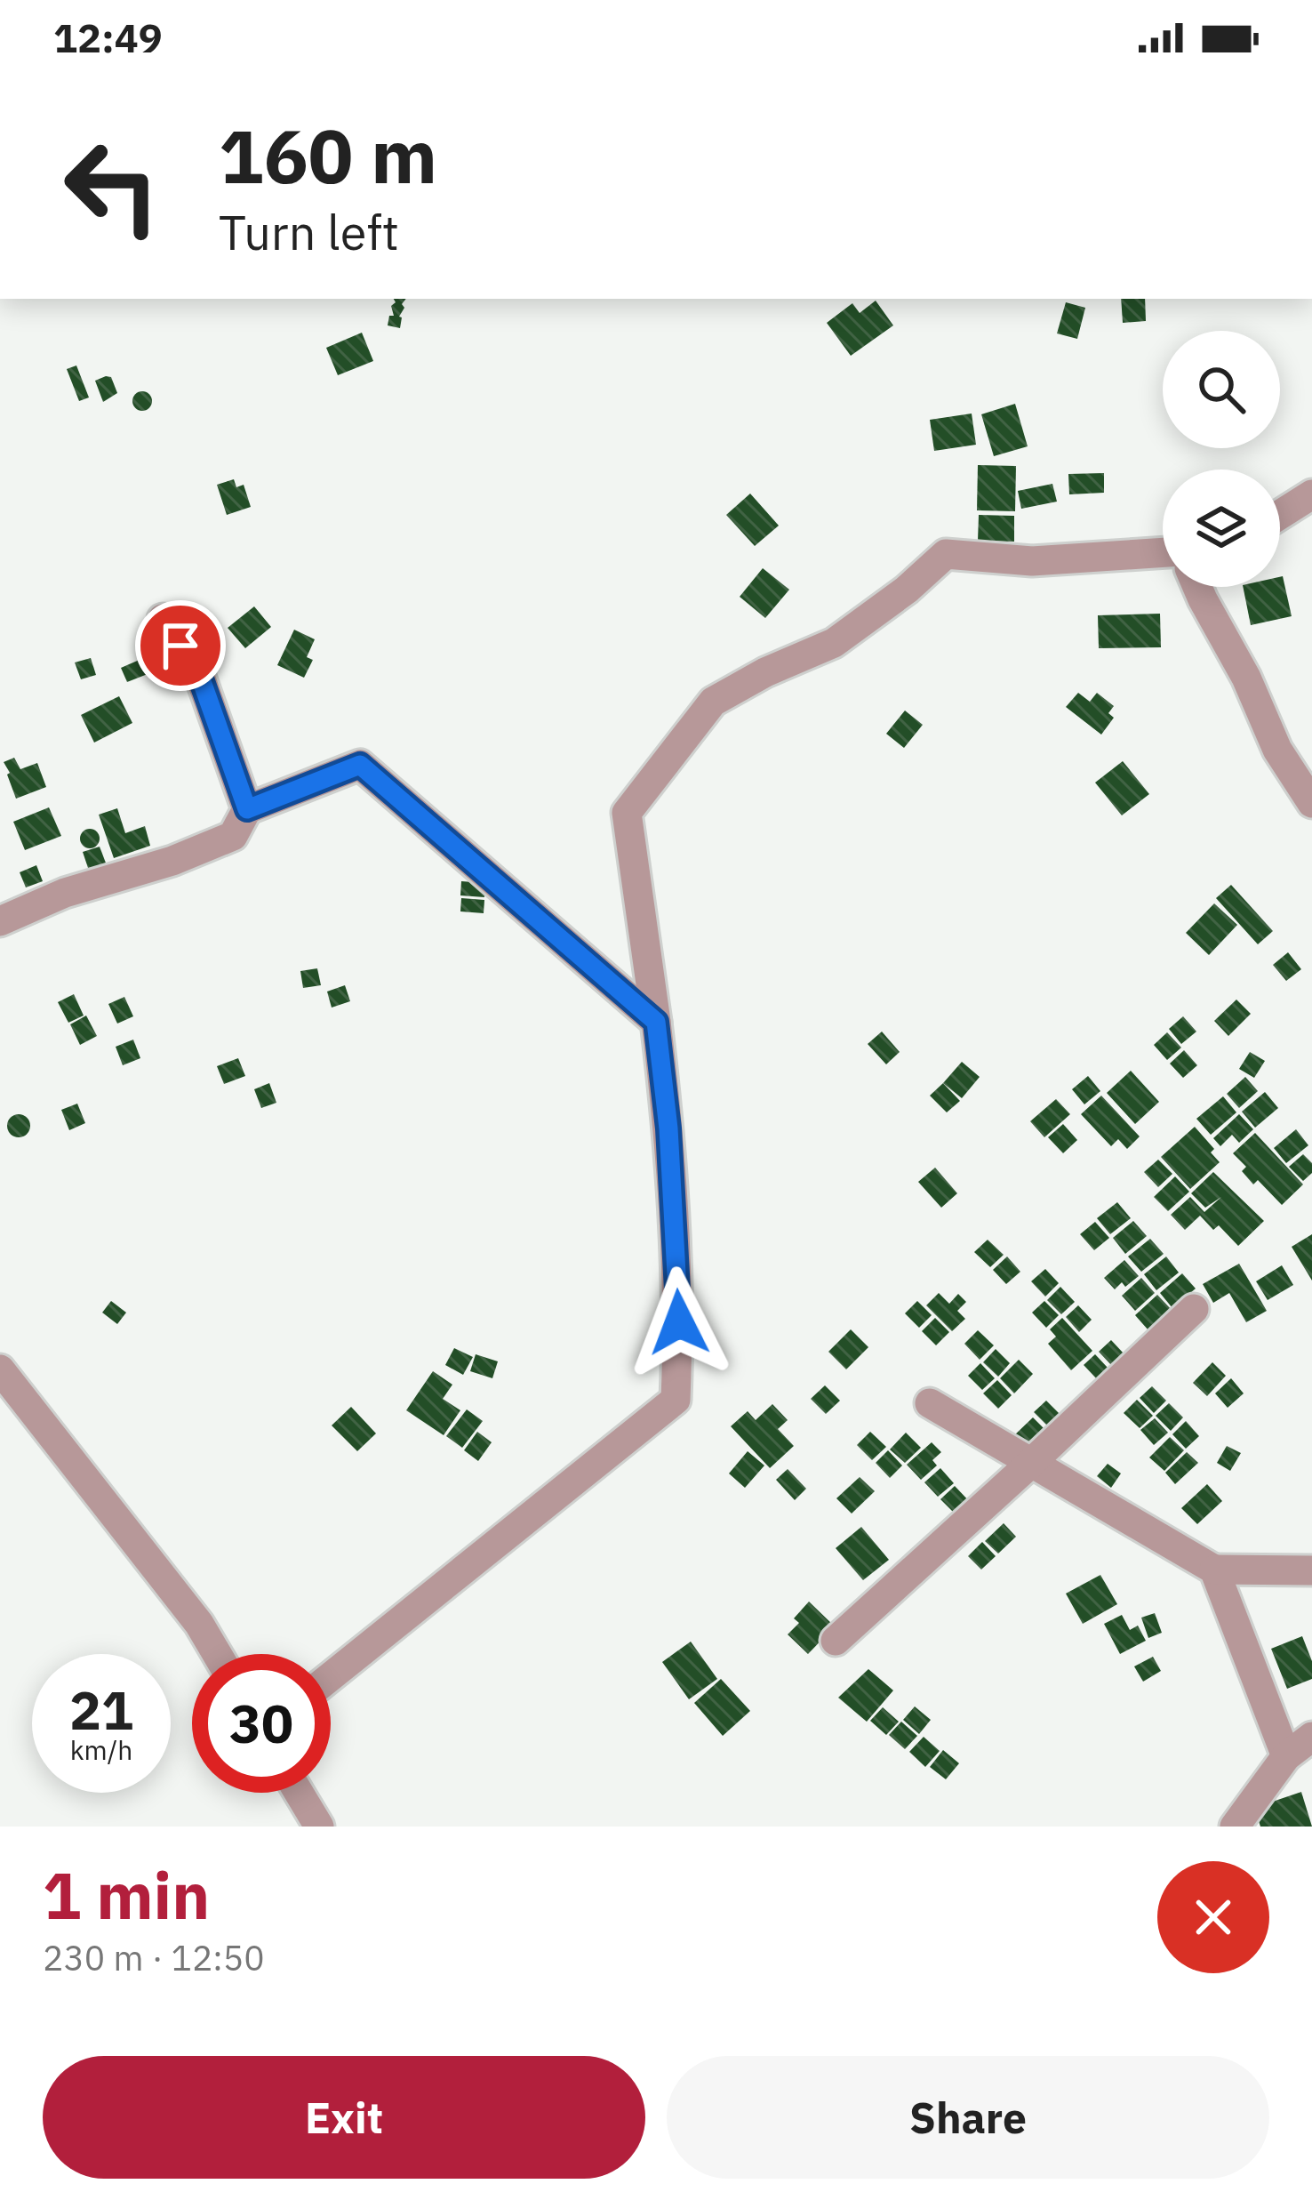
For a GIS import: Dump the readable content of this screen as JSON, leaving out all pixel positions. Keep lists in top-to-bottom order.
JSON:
{
  "page": {
    "status": "12:49",
    "turn": ["160 m", "Turn left"],
    "speed": "21 km/h",
    "limit": "30",
    "heading": ["1 min", "230 m · 12:50"],
    "buttons": ["Exit", "Share"]
  }
}
